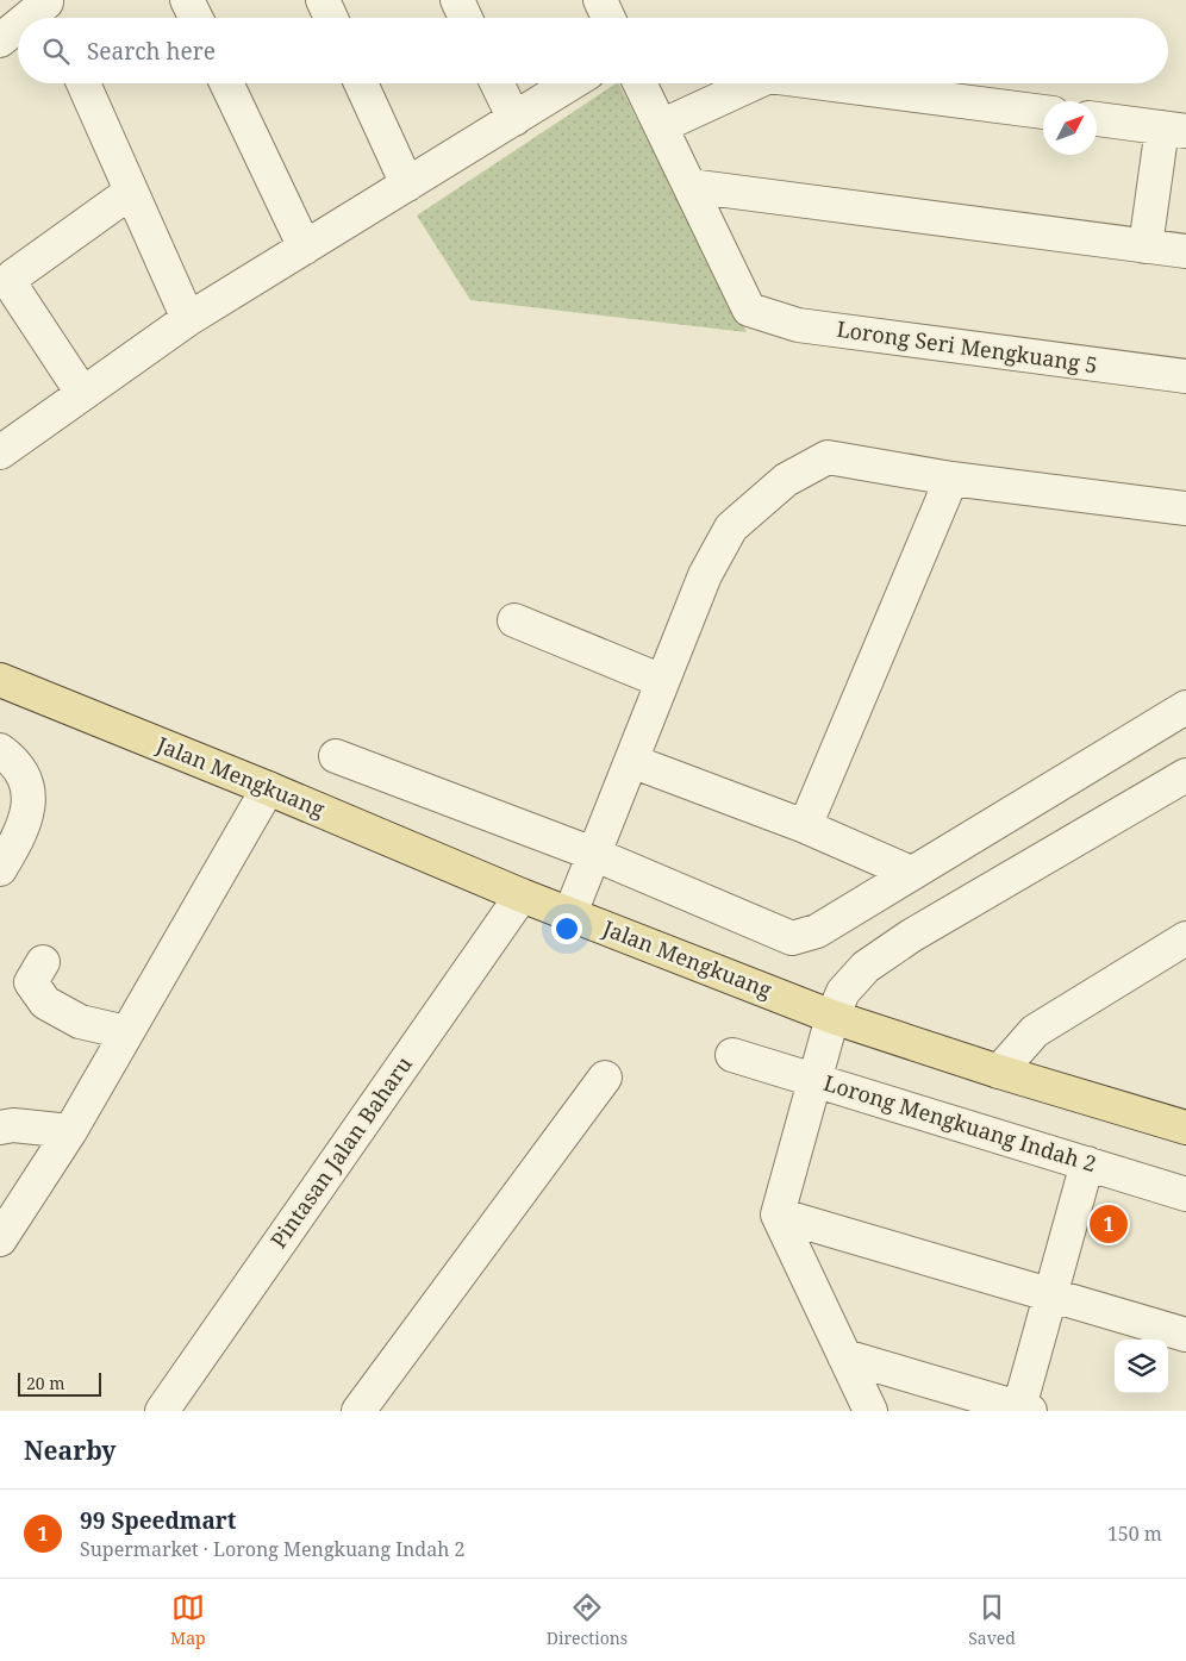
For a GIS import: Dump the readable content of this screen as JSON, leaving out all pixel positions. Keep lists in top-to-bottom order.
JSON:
{
  "streets": {
    "main road": ["Jalan Mengkuang"],
    "street": ["Lorong Seri Mengkuang 5", "Lorong Mengkuang Indah 2", "Pintasan Jalan Baharu"]
  },
  "crossings": [
    ["Jalan Mengkuang", "Pintasan Jalan Baharu"]
  ],
  "scale_bar": "20 m",
  "north": "top right",
  "page": {
    "search": "Search here",
    "pins": "1",
    "scale": "20 m",
    "heading": "Nearby",
    "list": [
      {
        "mark": "1",
        "name": "99 Speedmart",
        "note": "Supermarket · Lorong Mengkuang Indah 2",
        "value": "150 m"
      }
    ],
    "nav": ["Map", "Directions", "Saved"]
  }
}
